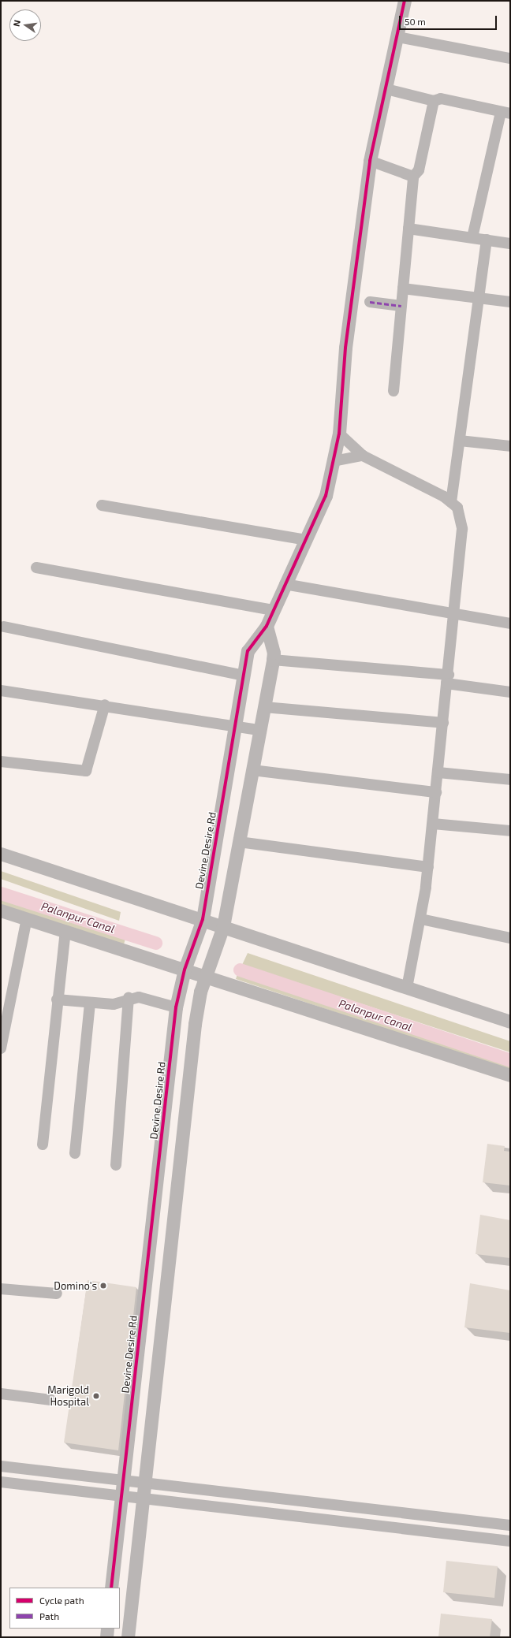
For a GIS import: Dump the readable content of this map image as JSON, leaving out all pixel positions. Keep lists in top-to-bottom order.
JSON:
{
  "streets": {
    "street": ["Devine Desire Rd"]
  },
  "water": ["Palanpur Canal"],
  "places": ["Domino's", "Marigold Hospital"],
  "legend": ["Cycle path", "Path"],
  "scale_bar": "50 m",
  "north": "left"
}
